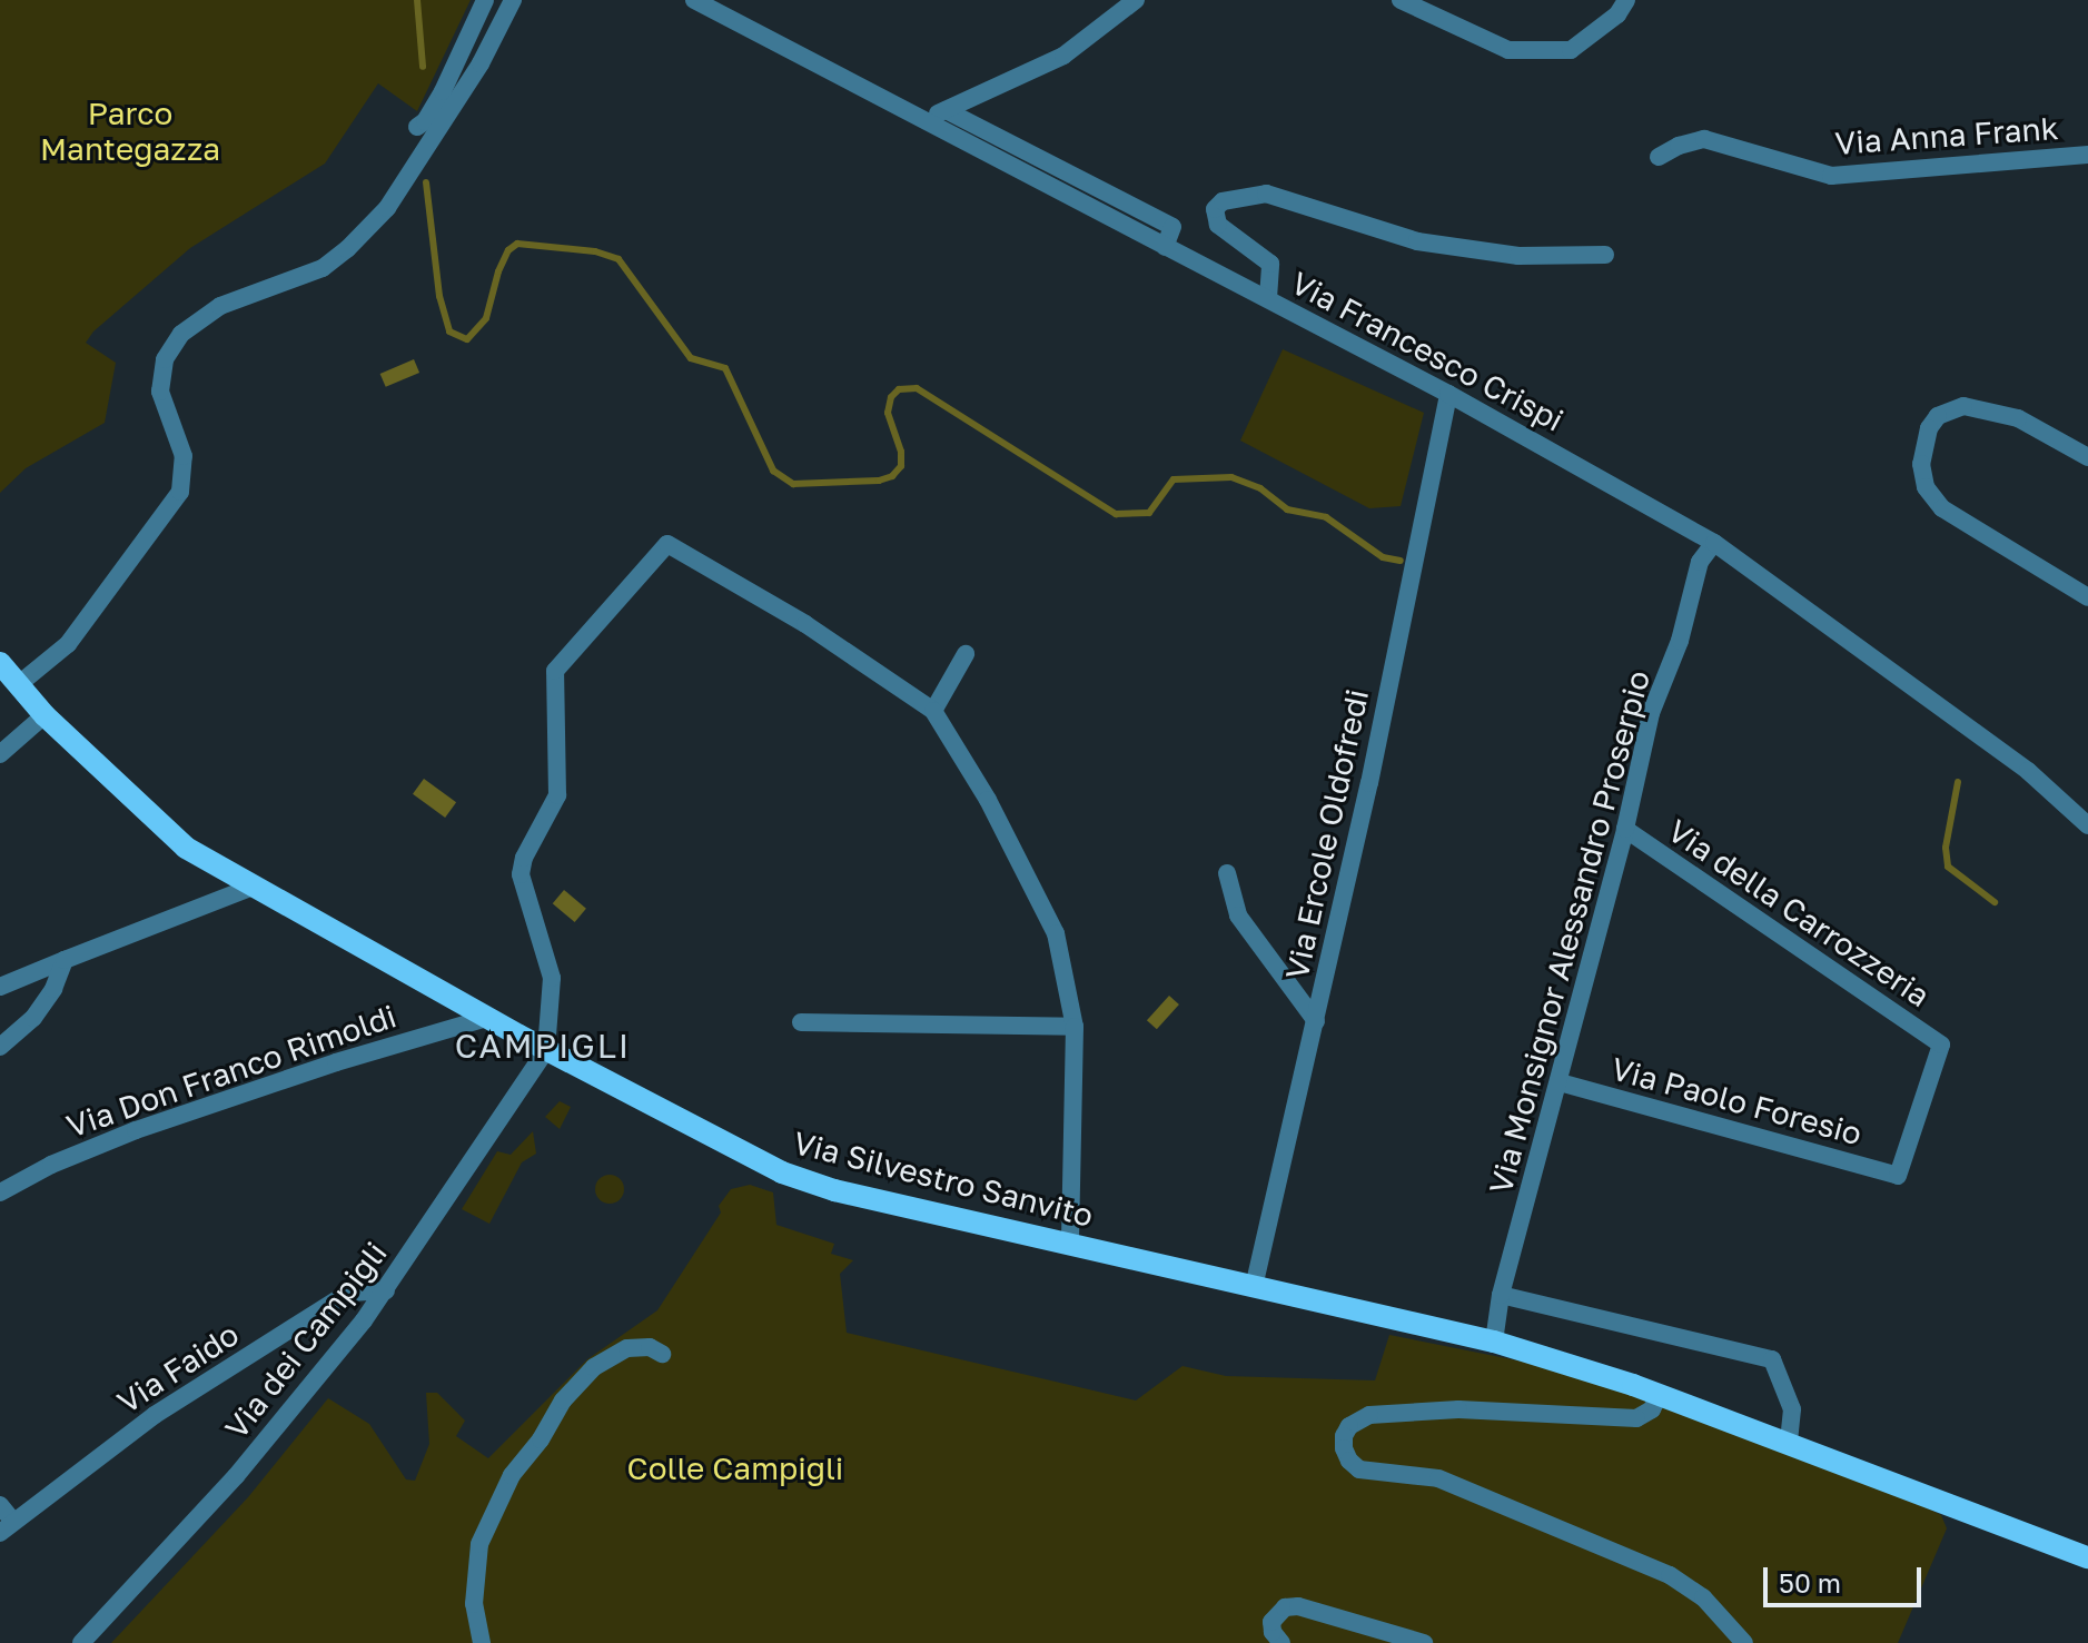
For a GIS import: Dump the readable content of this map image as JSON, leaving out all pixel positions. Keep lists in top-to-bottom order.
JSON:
{
  "streets": {
    "main road": ["Via Silvestro Sanvito"],
    "street": [
      "Via Anna Frank",
      "Via Francesco Crispi",
      "Via Ercole Oldofredi",
      "Via della Carrozzeria",
      "Via Monsignor Alessandro Proserpio",
      "Via Don Franco Rimoldi",
      "Via Paolo Foresio",
      "Via dei Campigli",
      "Via Faido"
    ]
  },
  "crossings": [
    ["Via Francesco Crispi", "Via Ercole Oldofredi"],
    ["Via Francesco Crispi", "Via Monsignor Alessandro Proserpio"],
    ["Via Ercole Oldofredi", "Via Silvestro Sanvito"],
    ["Via della Carrozzeria", "Via Monsignor Alessandro Proserpio"],
    ["Via della Carrozzeria", "Via Paolo Foresio"],
    ["Via Monsignor Alessandro Proserpio", "Via Paolo Foresio"],
    ["Via Monsignor Alessandro Proserpio", "Via Silvestro Sanvito"],
    ["Via Don Franco Rimoldi", "Via Silvestro Sanvito"],
    ["Via Silvestro Sanvito", "Via dei Campigli"],
    ["Via dei Campigli", "Via Faido"]
  ],
  "districts": ["CAMPIGLI"],
  "parks": ["Parco Mantegazza", "Colle Campigli"],
  "scale_bar": "50 m"
}
